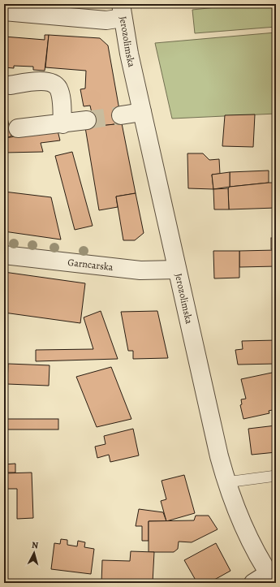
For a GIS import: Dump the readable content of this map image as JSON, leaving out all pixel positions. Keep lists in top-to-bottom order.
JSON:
{
  "streets": {
    "street": ["Jerozolimska", "Garncarska"]
  },
  "crossings": [
    ["Jerozolimska", "Garncarska"]
  ],
  "north": "top"
}
